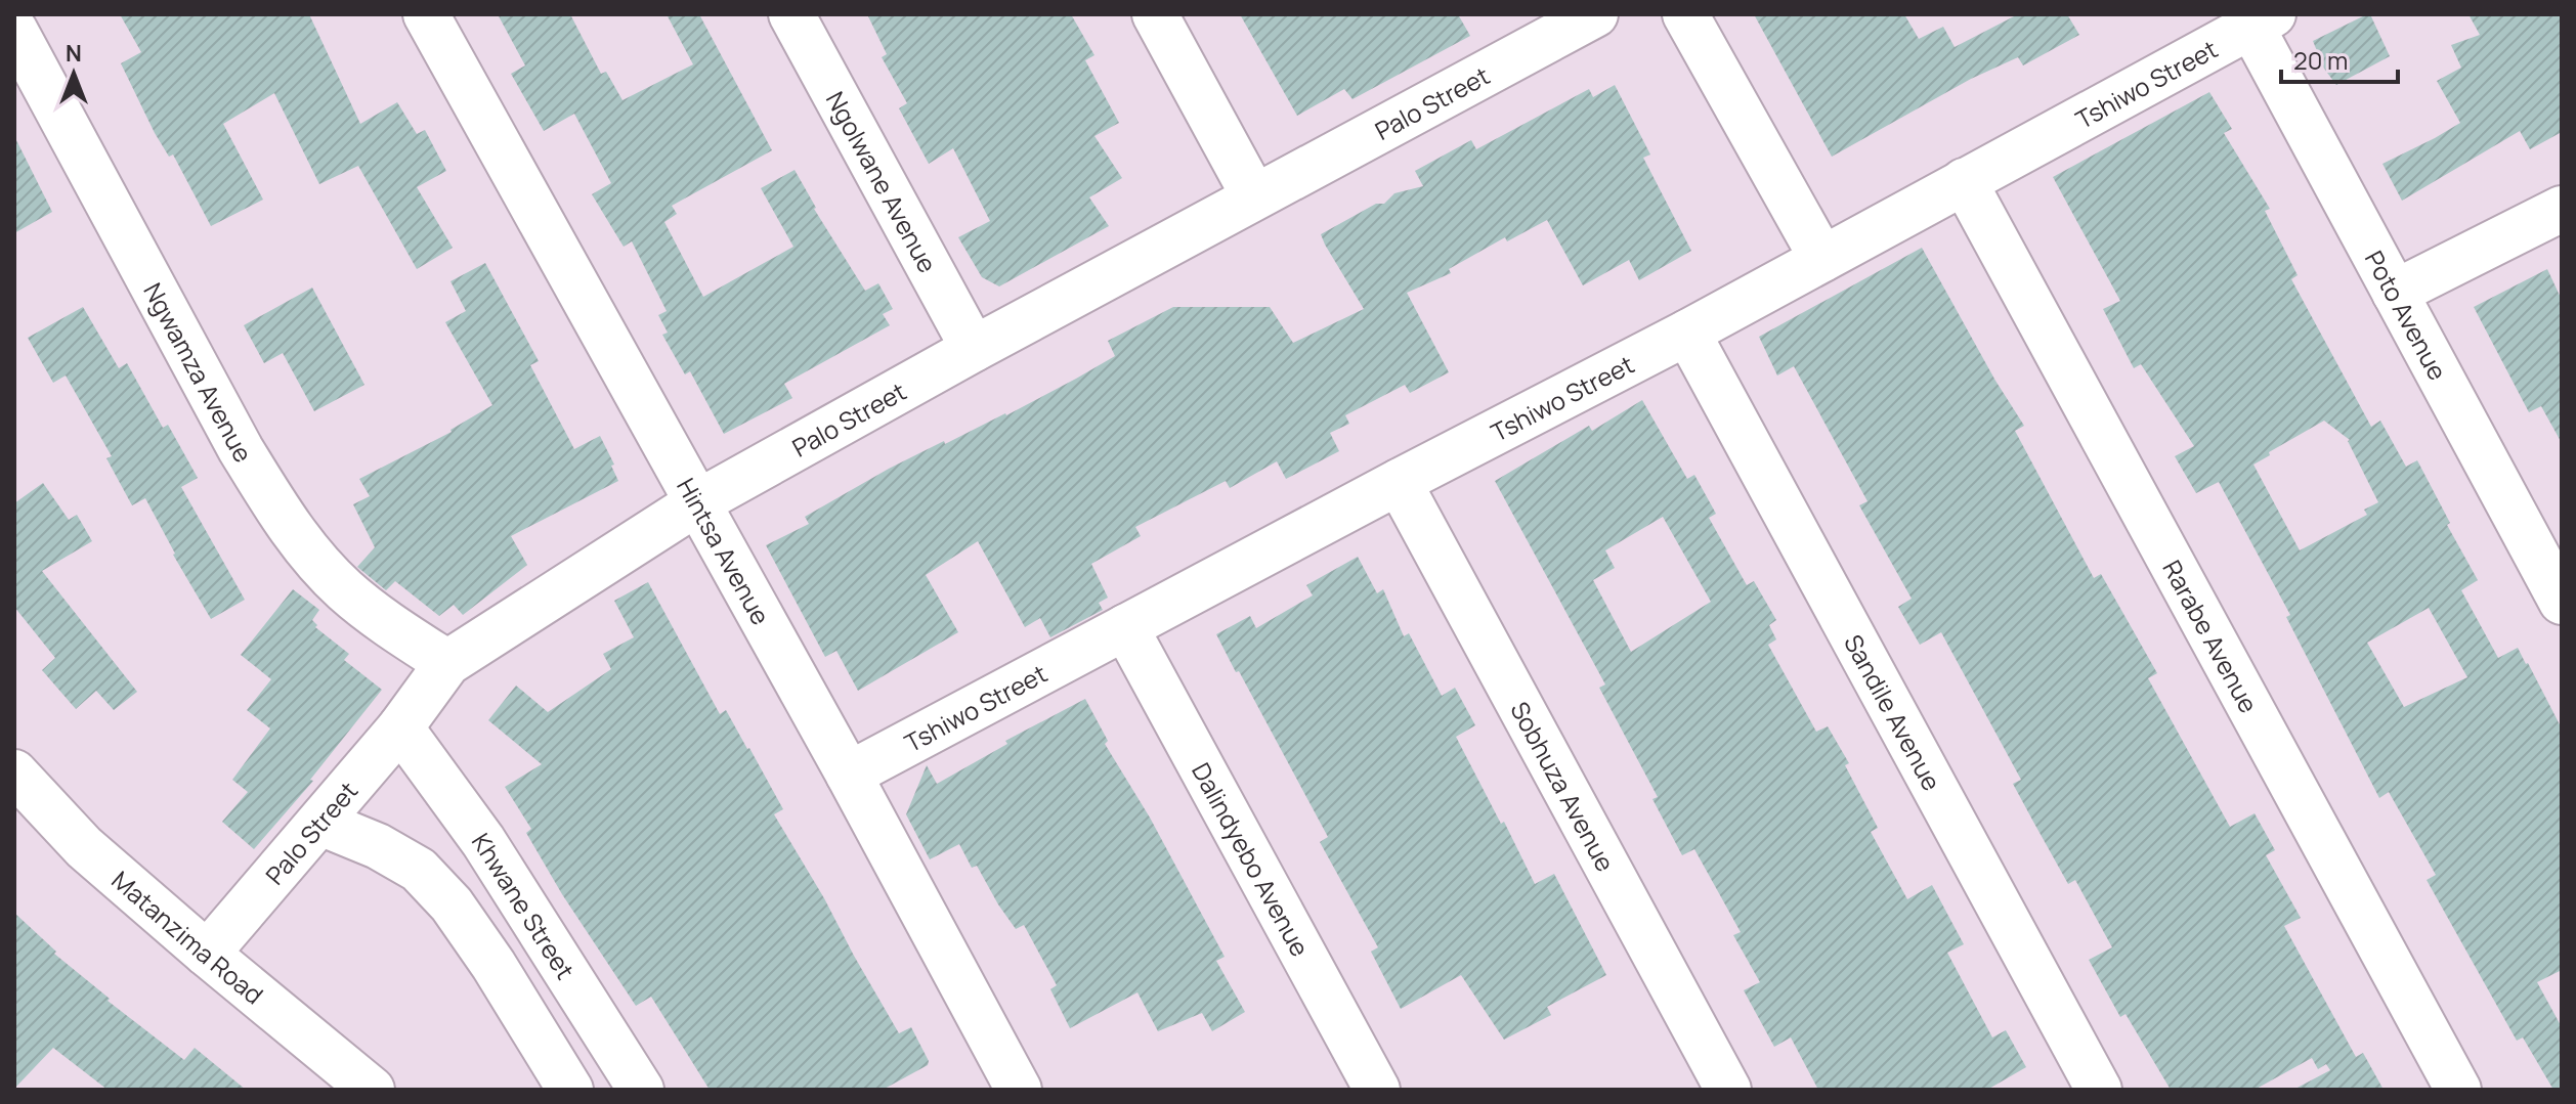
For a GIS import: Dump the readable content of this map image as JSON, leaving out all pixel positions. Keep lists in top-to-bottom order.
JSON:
{
  "streets": {
    "street": [
      "Tshiwo Street",
      "Palo Street",
      "Ngolwane Avenue",
      "Poto Avenue",
      "Ngwamza Avenue",
      "Hintsa Avenue",
      "Rarabe Avenue",
      "Sandile Avenue",
      "Sobhuza Avenue",
      "Dalindyebo Avenue",
      "Khwane Street",
      "Matanzima Road"
    ]
  },
  "crossings": [
    ["Tshiwo Street", "Poto Avenue"],
    ["Tshiwo Street", "Hintsa Avenue"],
    ["Tshiwo Street", "Rarabe Avenue"],
    ["Tshiwo Street", "Sandile Avenue"],
    ["Tshiwo Street", "Sobhuza Avenue"],
    ["Tshiwo Street", "Dalindyebo Avenue"],
    ["Palo Street", "Ngolwane Avenue"],
    ["Palo Street", "Ngwamza Avenue"],
    ["Palo Street", "Hintsa Avenue"],
    ["Palo Street", "Khwane Street"],
    ["Palo Street", "Matanzima Road"]
  ],
  "scale_bar": "20 m",
  "north": "top"
}
